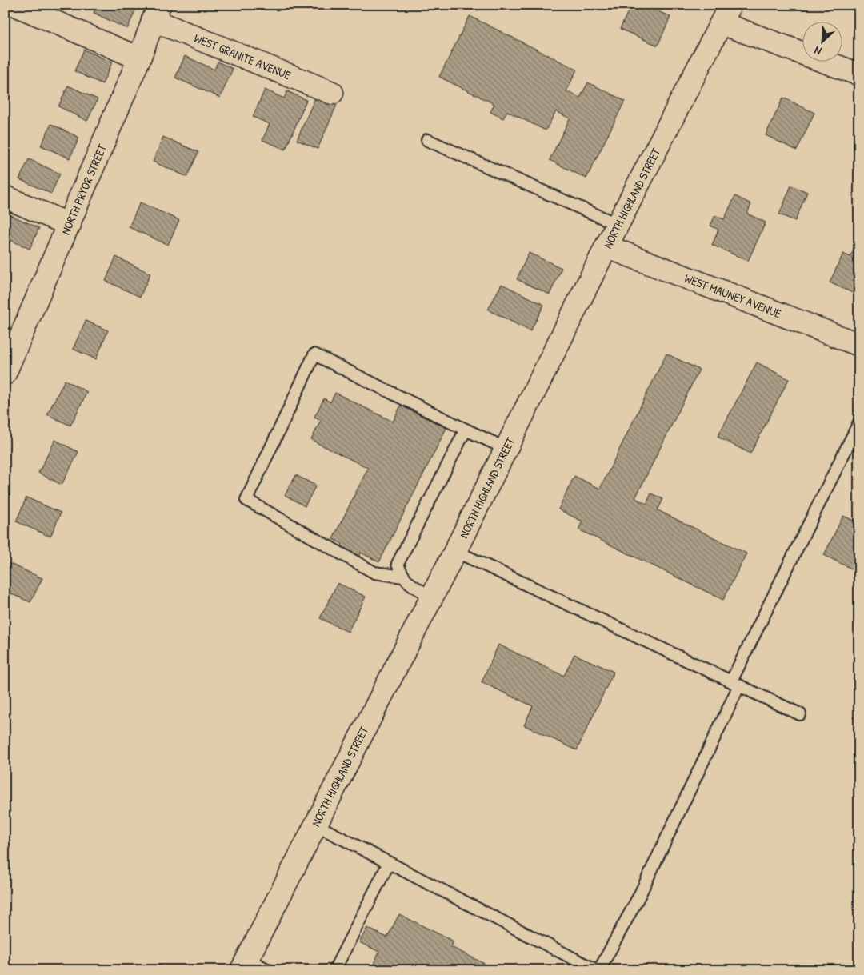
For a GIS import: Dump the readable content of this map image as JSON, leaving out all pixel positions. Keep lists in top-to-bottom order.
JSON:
{
  "streets": {
    "street": [
      "WEST GRANITE AVENUE",
      "NORTH PRYOR STREET",
      "NORTH HIGHLAND STREET",
      "WEST MAUNEY AVENUE"
    ]
  },
  "crossings": [
    ["WEST GRANITE AVENUE", "NORTH PRYOR STREET"],
    ["NORTH HIGHLAND STREET", "WEST MAUNEY AVENUE"]
  ],
  "north": "bottom left"
}
